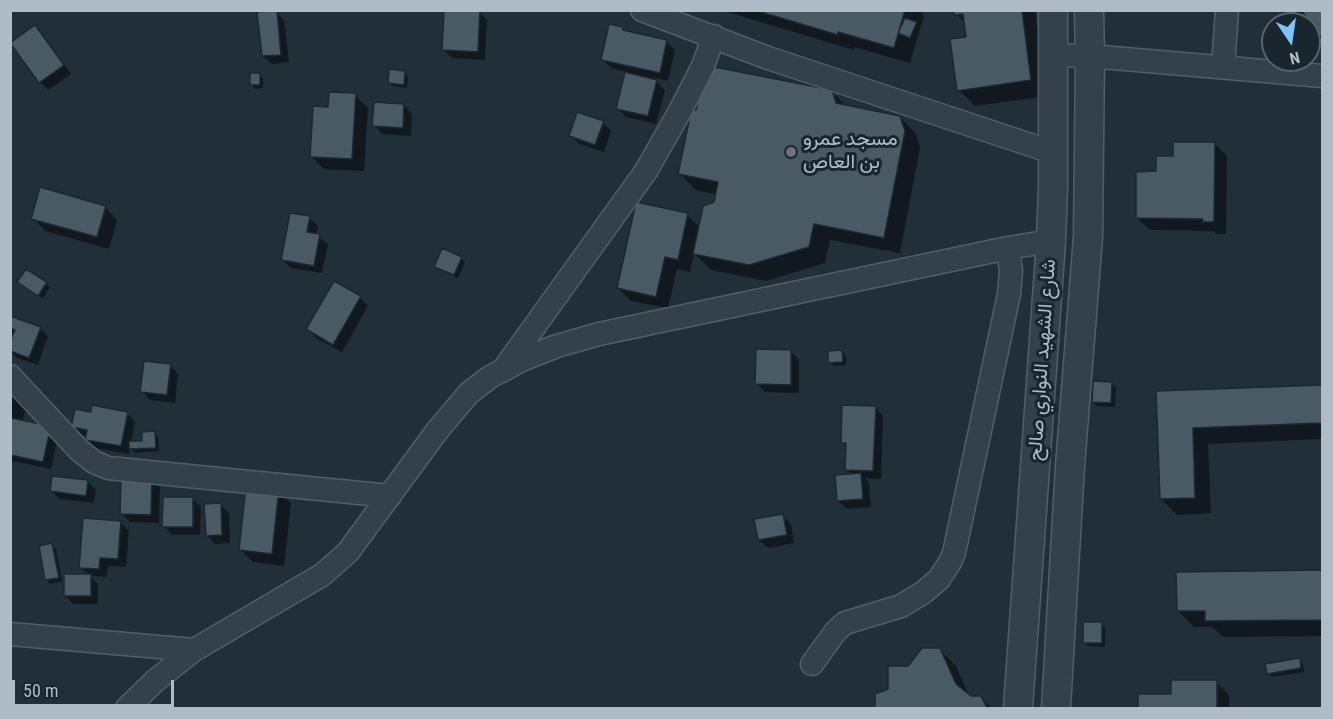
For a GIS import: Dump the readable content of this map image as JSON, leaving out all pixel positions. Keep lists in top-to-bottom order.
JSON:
{
  "streets": {
    "street": ["شارع الشهيد النواري صالح"]
  },
  "places": ["مسجد عمرو بن العاص"],
  "scale_bar": "50 m",
  "north": "bottom"
}
